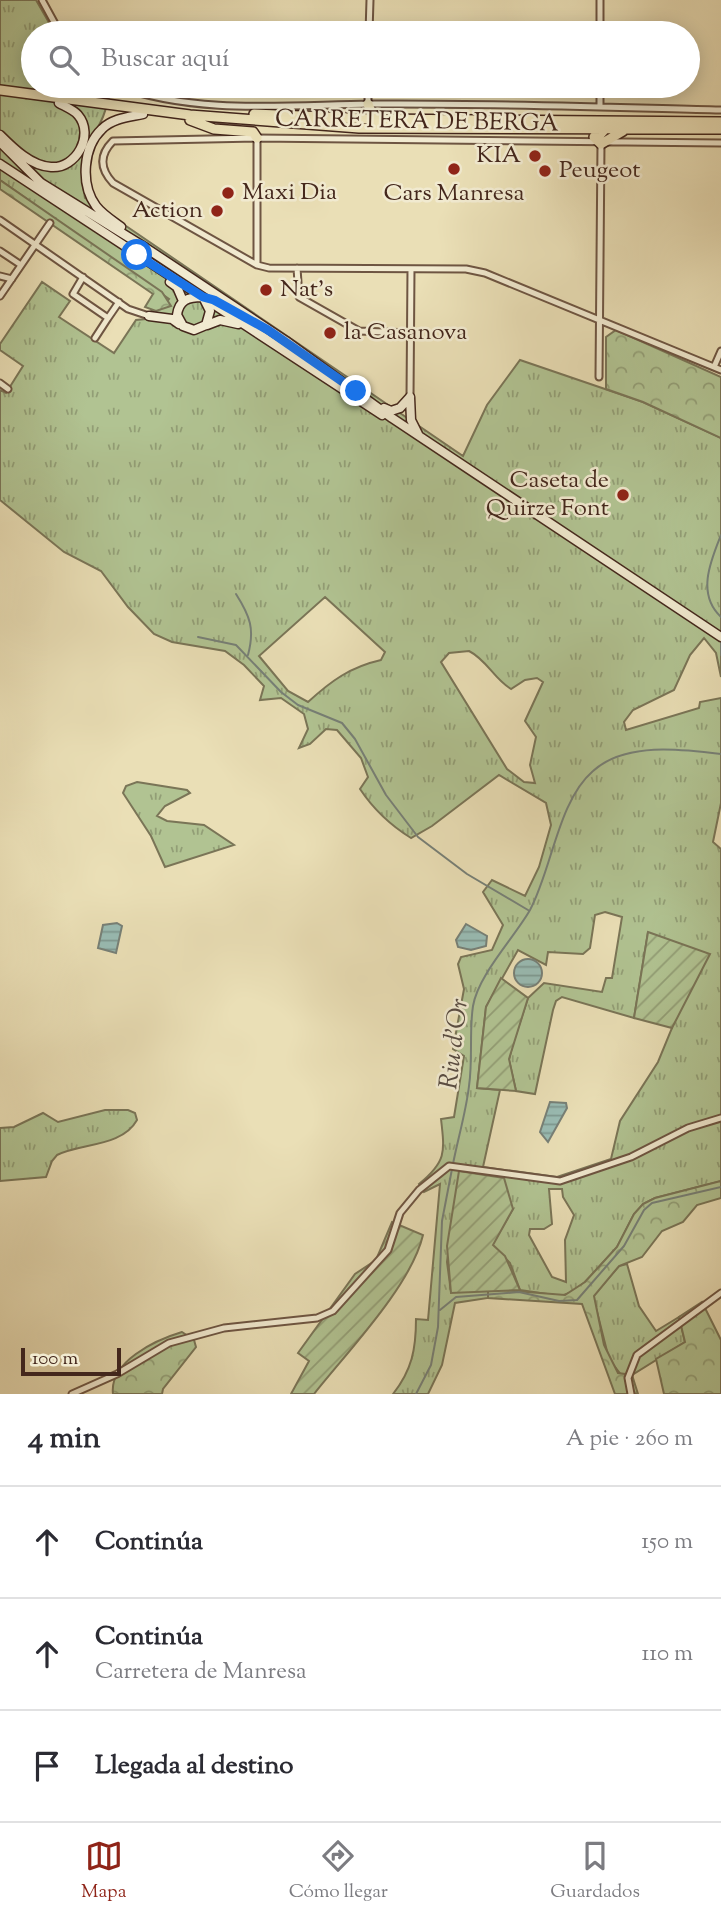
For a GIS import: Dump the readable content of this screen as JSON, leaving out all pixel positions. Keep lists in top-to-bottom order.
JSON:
{
  "streets": {
    "street": ["CARRETERA DE BERGA"]
  },
  "water": ["Riu d'Or"],
  "places": [
    "KIA",
    "Cars Manresa",
    "Peugeot",
    "Maxi Dia",
    "Action",
    "Nat's",
    "la Casanova",
    "Caseta de Quirze Font"
  ],
  "scale_bar": "100 m",
  "page": {
    "search": "Buscar aquí",
    "scale": "100 m",
    "heading": ["4 min", "A pie · 260 m"],
    "list": [
      ["Continúa", "150 m"],
      ["Continúa", "Carretera de Manresa", "110 m"],
      "Llegada al destino"
    ],
    "nav": ["Mapa", "Cómo llegar", "Guardados"]
  }
}
